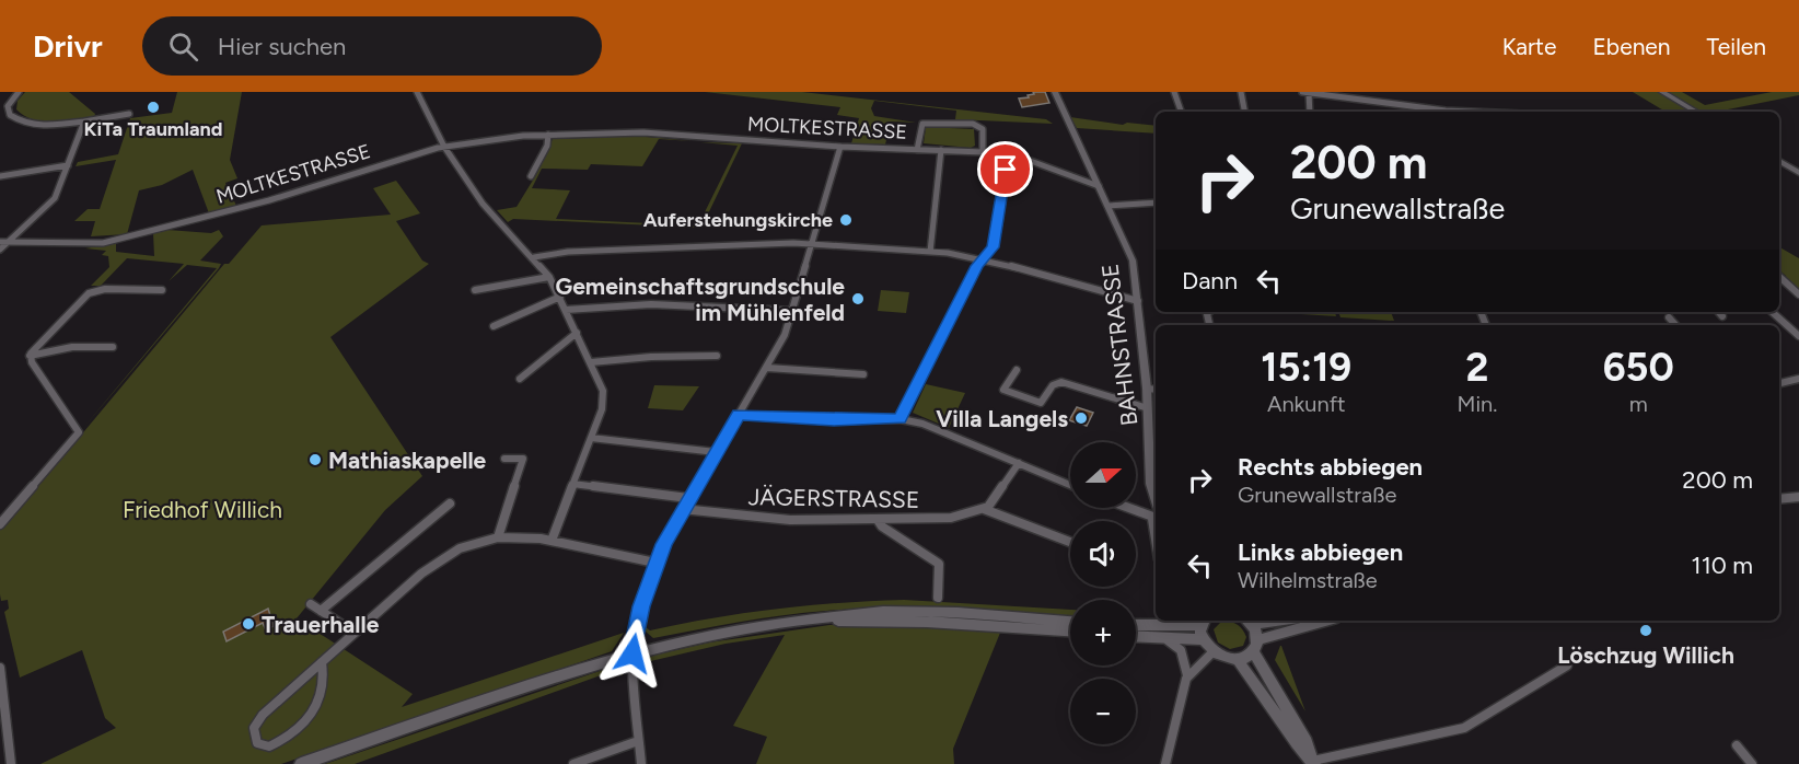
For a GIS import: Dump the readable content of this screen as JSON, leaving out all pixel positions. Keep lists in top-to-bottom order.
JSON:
{
  "streets": {
    "street": ["MOLTKESTRASSE", "BAHNSTRASSE", "JÄGERSTRASSE"]
  },
  "crossings": [
    ["MOLTKESTRASSE", "BAHNSTRASSE"]
  ],
  "parks": ["Friedhof Willich"],
  "places": [
    "KiTa Traumland",
    "Auferstehungskirche",
    "Gemeinschaftsgrundschule im Mühlenfeld",
    "Villa Langels",
    "Mathiaskapelle",
    "Trauerhalle",
    "Löschzug Willich"
  ],
  "north": "right",
  "page": {
    "header": "Drivr",
    "search": "Hier suchen",
    "nav": ["Karte", "Ebenen", "Teilen"],
    "turn": ["200 m", "Grunewallstraße"],
    "then": "Dann",
    "eta": [
      "15:19",
      "Ankunft",
      "2",
      "Min.",
      "650",
      "m"
    ],
    "list": [
      {
        "name": "Rechts abbiegen",
        "note": "Grunewallstraße",
        "value": "200 m"
      },
      {
        "name": "Links abbiegen",
        "note": "Wilhelmstraße",
        "value": "110 m"
      }
    ],
    "map_buttons": ["+", "−"]
  }
}
